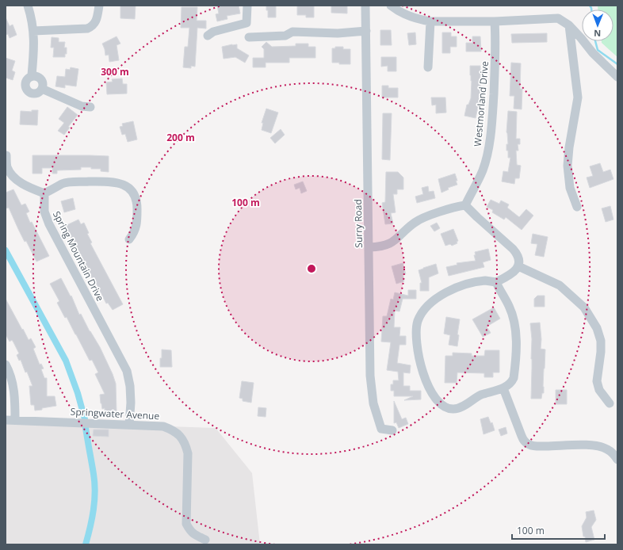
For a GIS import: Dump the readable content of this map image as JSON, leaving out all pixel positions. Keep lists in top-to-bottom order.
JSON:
{
  "streets": {
    "street": [
      "Westmorland Drive",
      "Surry Road",
      "Spring Mountain Drive",
      "Springwater Avenue"
    ]
  },
  "crossings": [
    ["Spring Mountain Drive", "Springwater Avenue"]
  ],
  "scale_bar": "100 m",
  "north": "bottom",
  "rings": ["300 m", "200 m", "100 m"]
}
